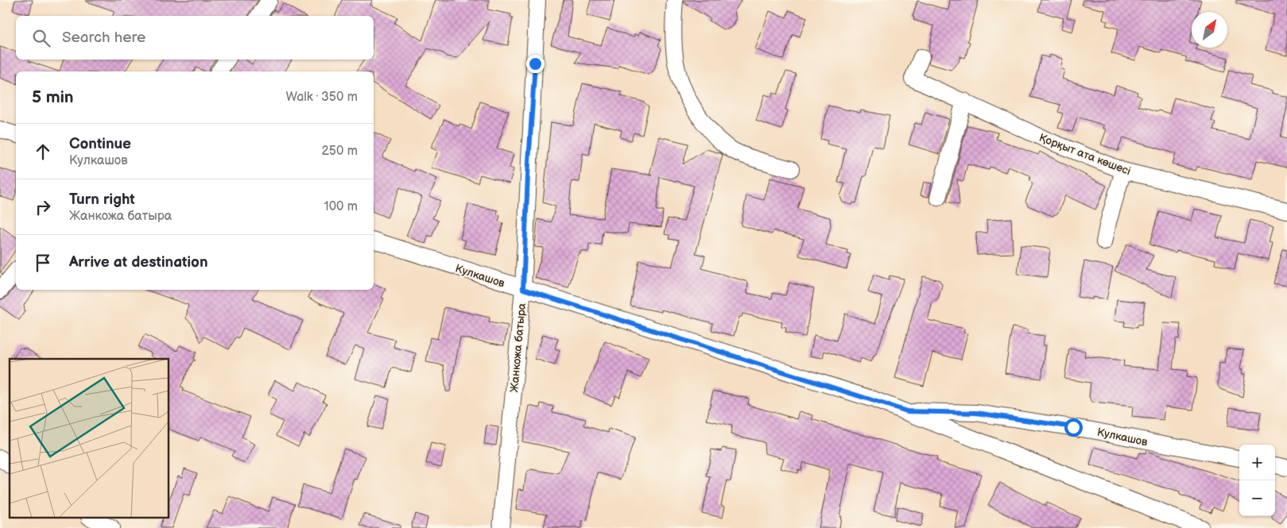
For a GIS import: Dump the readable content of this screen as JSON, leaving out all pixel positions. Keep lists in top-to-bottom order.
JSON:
{
  "streets": {
    "street": ["Қорқыт ата көшесі", "Кулкашов", "Жанкожа батыра"]
  },
  "crossings": [
    ["Кулкашов", "Жанкожа батыра"]
  ],
  "north": "top right",
  "page": {
    "search": "Search here",
    "heading": ["5 min", "Walk · 350 m"],
    "list": [
      ["Continue", "Кулкашов", "250 m"],
      ["Turn right", "Жанкожа батыра", "100 m"],
      "Arrive at destination"
    ],
    "map_buttons": ["+", "−"]
  }
}
